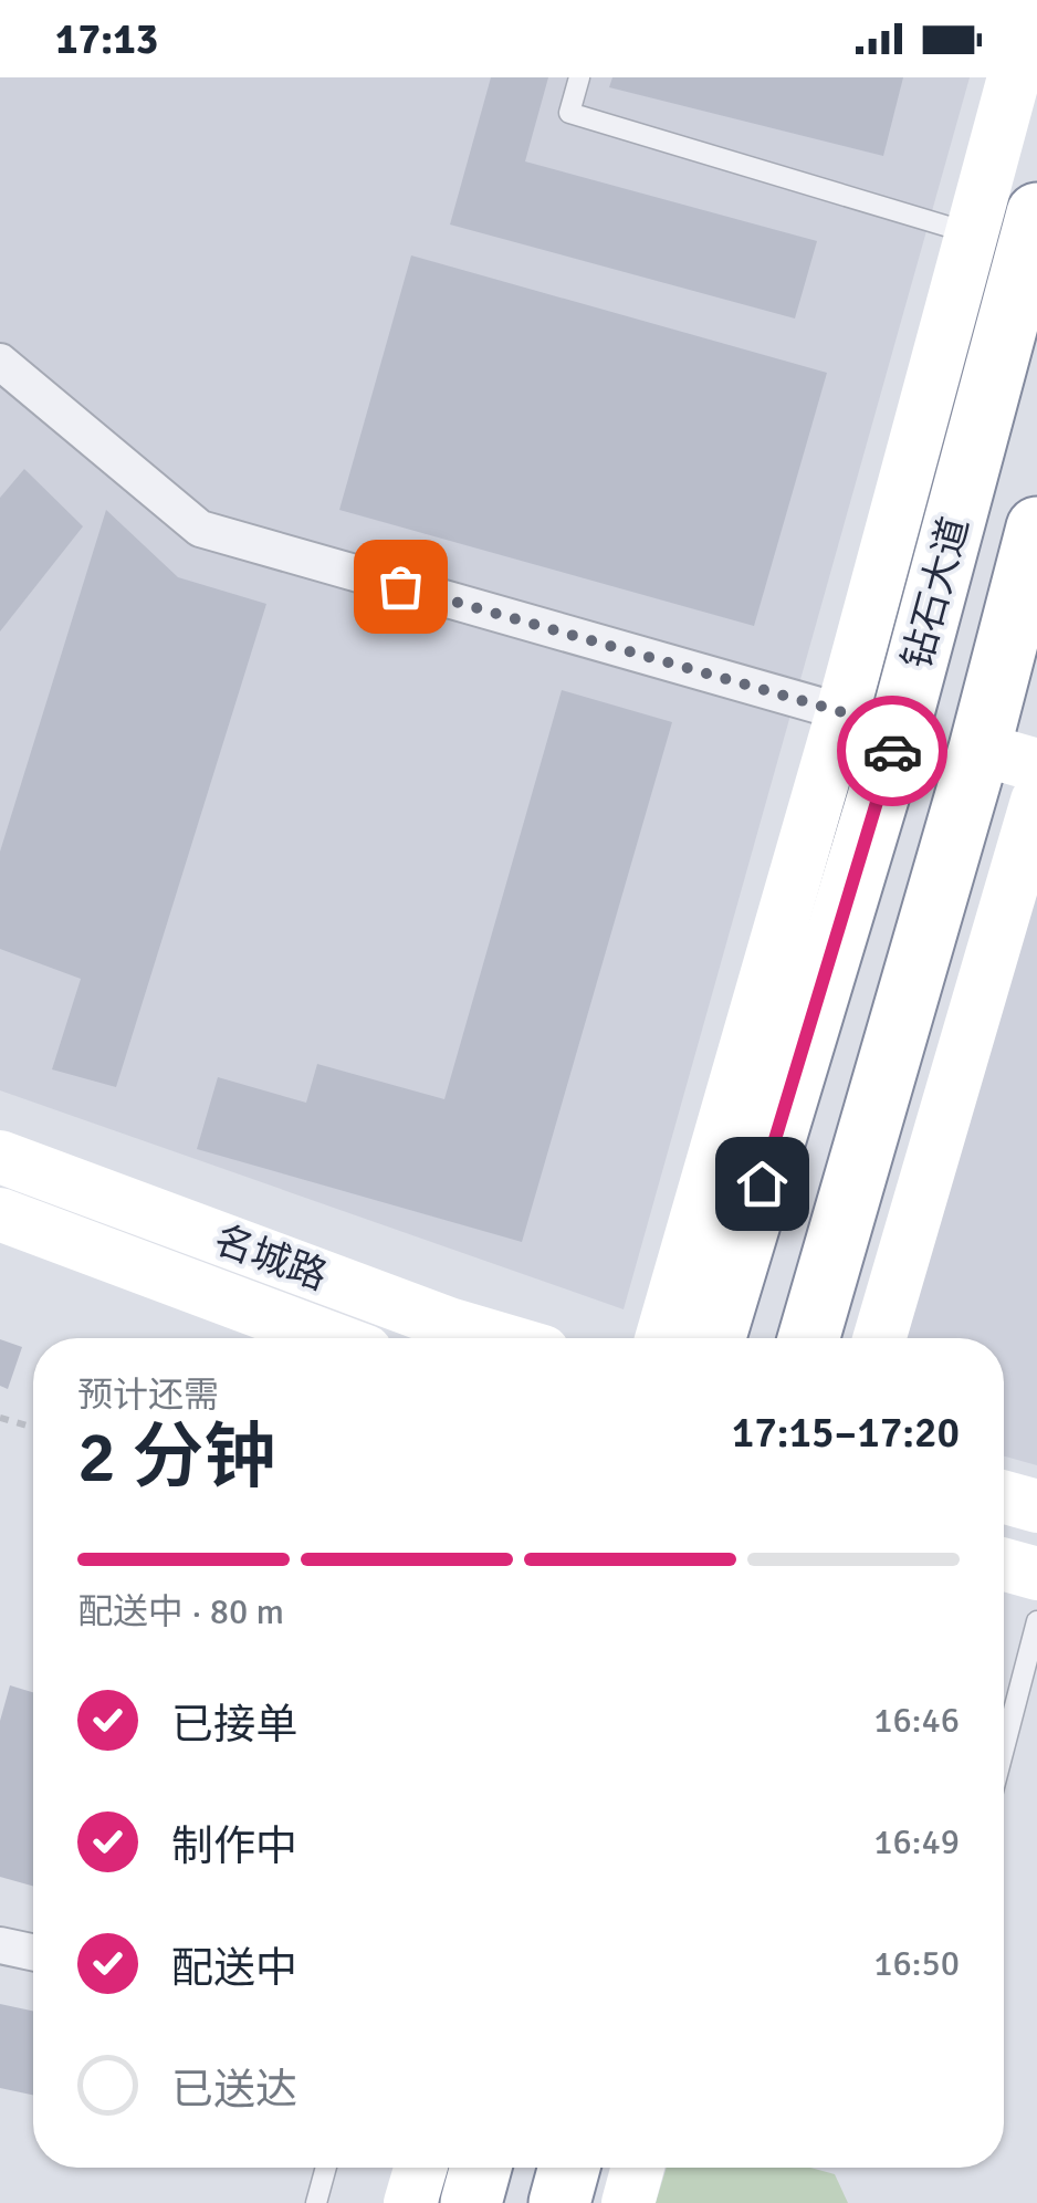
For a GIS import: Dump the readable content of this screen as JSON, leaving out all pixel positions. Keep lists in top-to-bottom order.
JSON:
{
  "streets": {
    "highway": ["钻石大道"],
    "street": ["名城路"]
  },
  "page": {
    "status": "17:13",
    "heading": ["2 分钟", "预计还需", "17:15–17:20"],
    "bar": "配送中 · 80 m",
    "list": [
      ["已接单", "16:46"],
      ["制作中", "16:49"],
      ["配送中", "16:50"],
      "已送达"
    ]
  }
}
